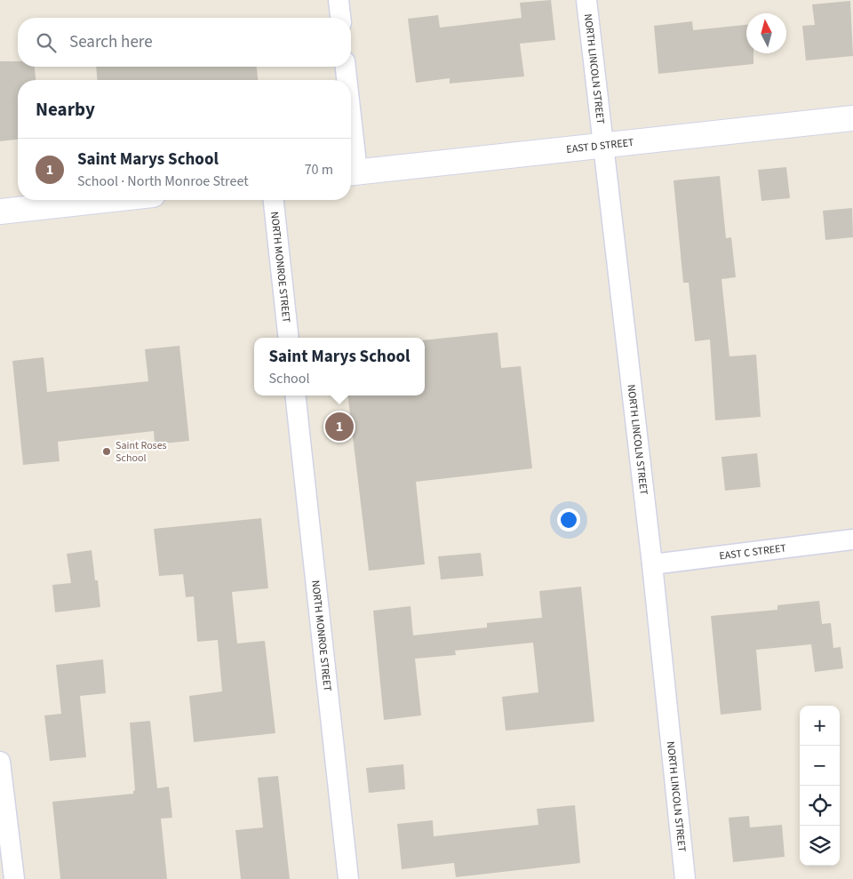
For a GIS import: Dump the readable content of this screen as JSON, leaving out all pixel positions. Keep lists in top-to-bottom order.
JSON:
{
  "streets": {
    "street": [
      "NORTH LINCOLN STREET",
      "EAST D STREET",
      "NORTH MONROE STREET",
      "EAST C STREET"
    ]
  },
  "crossings": [
    ["NORTH LINCOLN STREET", "EAST D STREET"],
    ["NORTH LINCOLN STREET", "EAST C STREET"]
  ],
  "places": ["Saint Roses School"],
  "north": "top",
  "page": {
    "search": "Search here",
    "heading": "Nearby",
    "list": [
      {
        "mark": "1",
        "name": "Saint Marys School",
        "note": "School · North Monroe Street",
        "value": "70 m"
      }
    ],
    "popup": ["Saint Marys School", "School"],
    "pins": "1",
    "map_buttons": ["+", "−"]
  }
}
